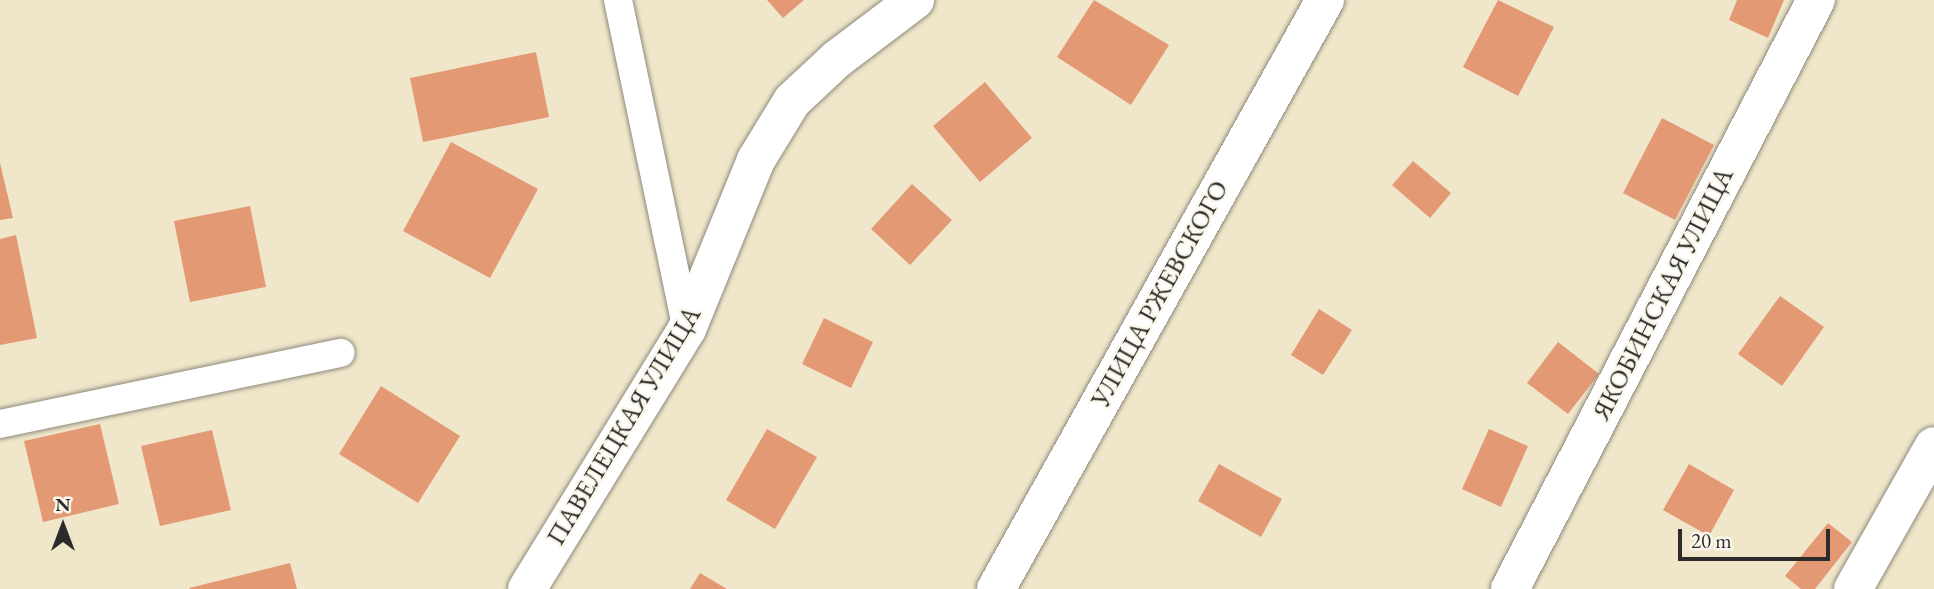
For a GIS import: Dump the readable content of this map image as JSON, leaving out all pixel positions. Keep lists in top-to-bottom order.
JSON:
{
  "streets": {
    "street": ["УЛИЦА РЖЕВСКОГО", "ЯКОБИНСКАЯ УЛИЦА", "ПАВЕЛЕЦКАЯ УЛИЦА"]
  },
  "scale_bar": "20 m",
  "north": "top"
}
